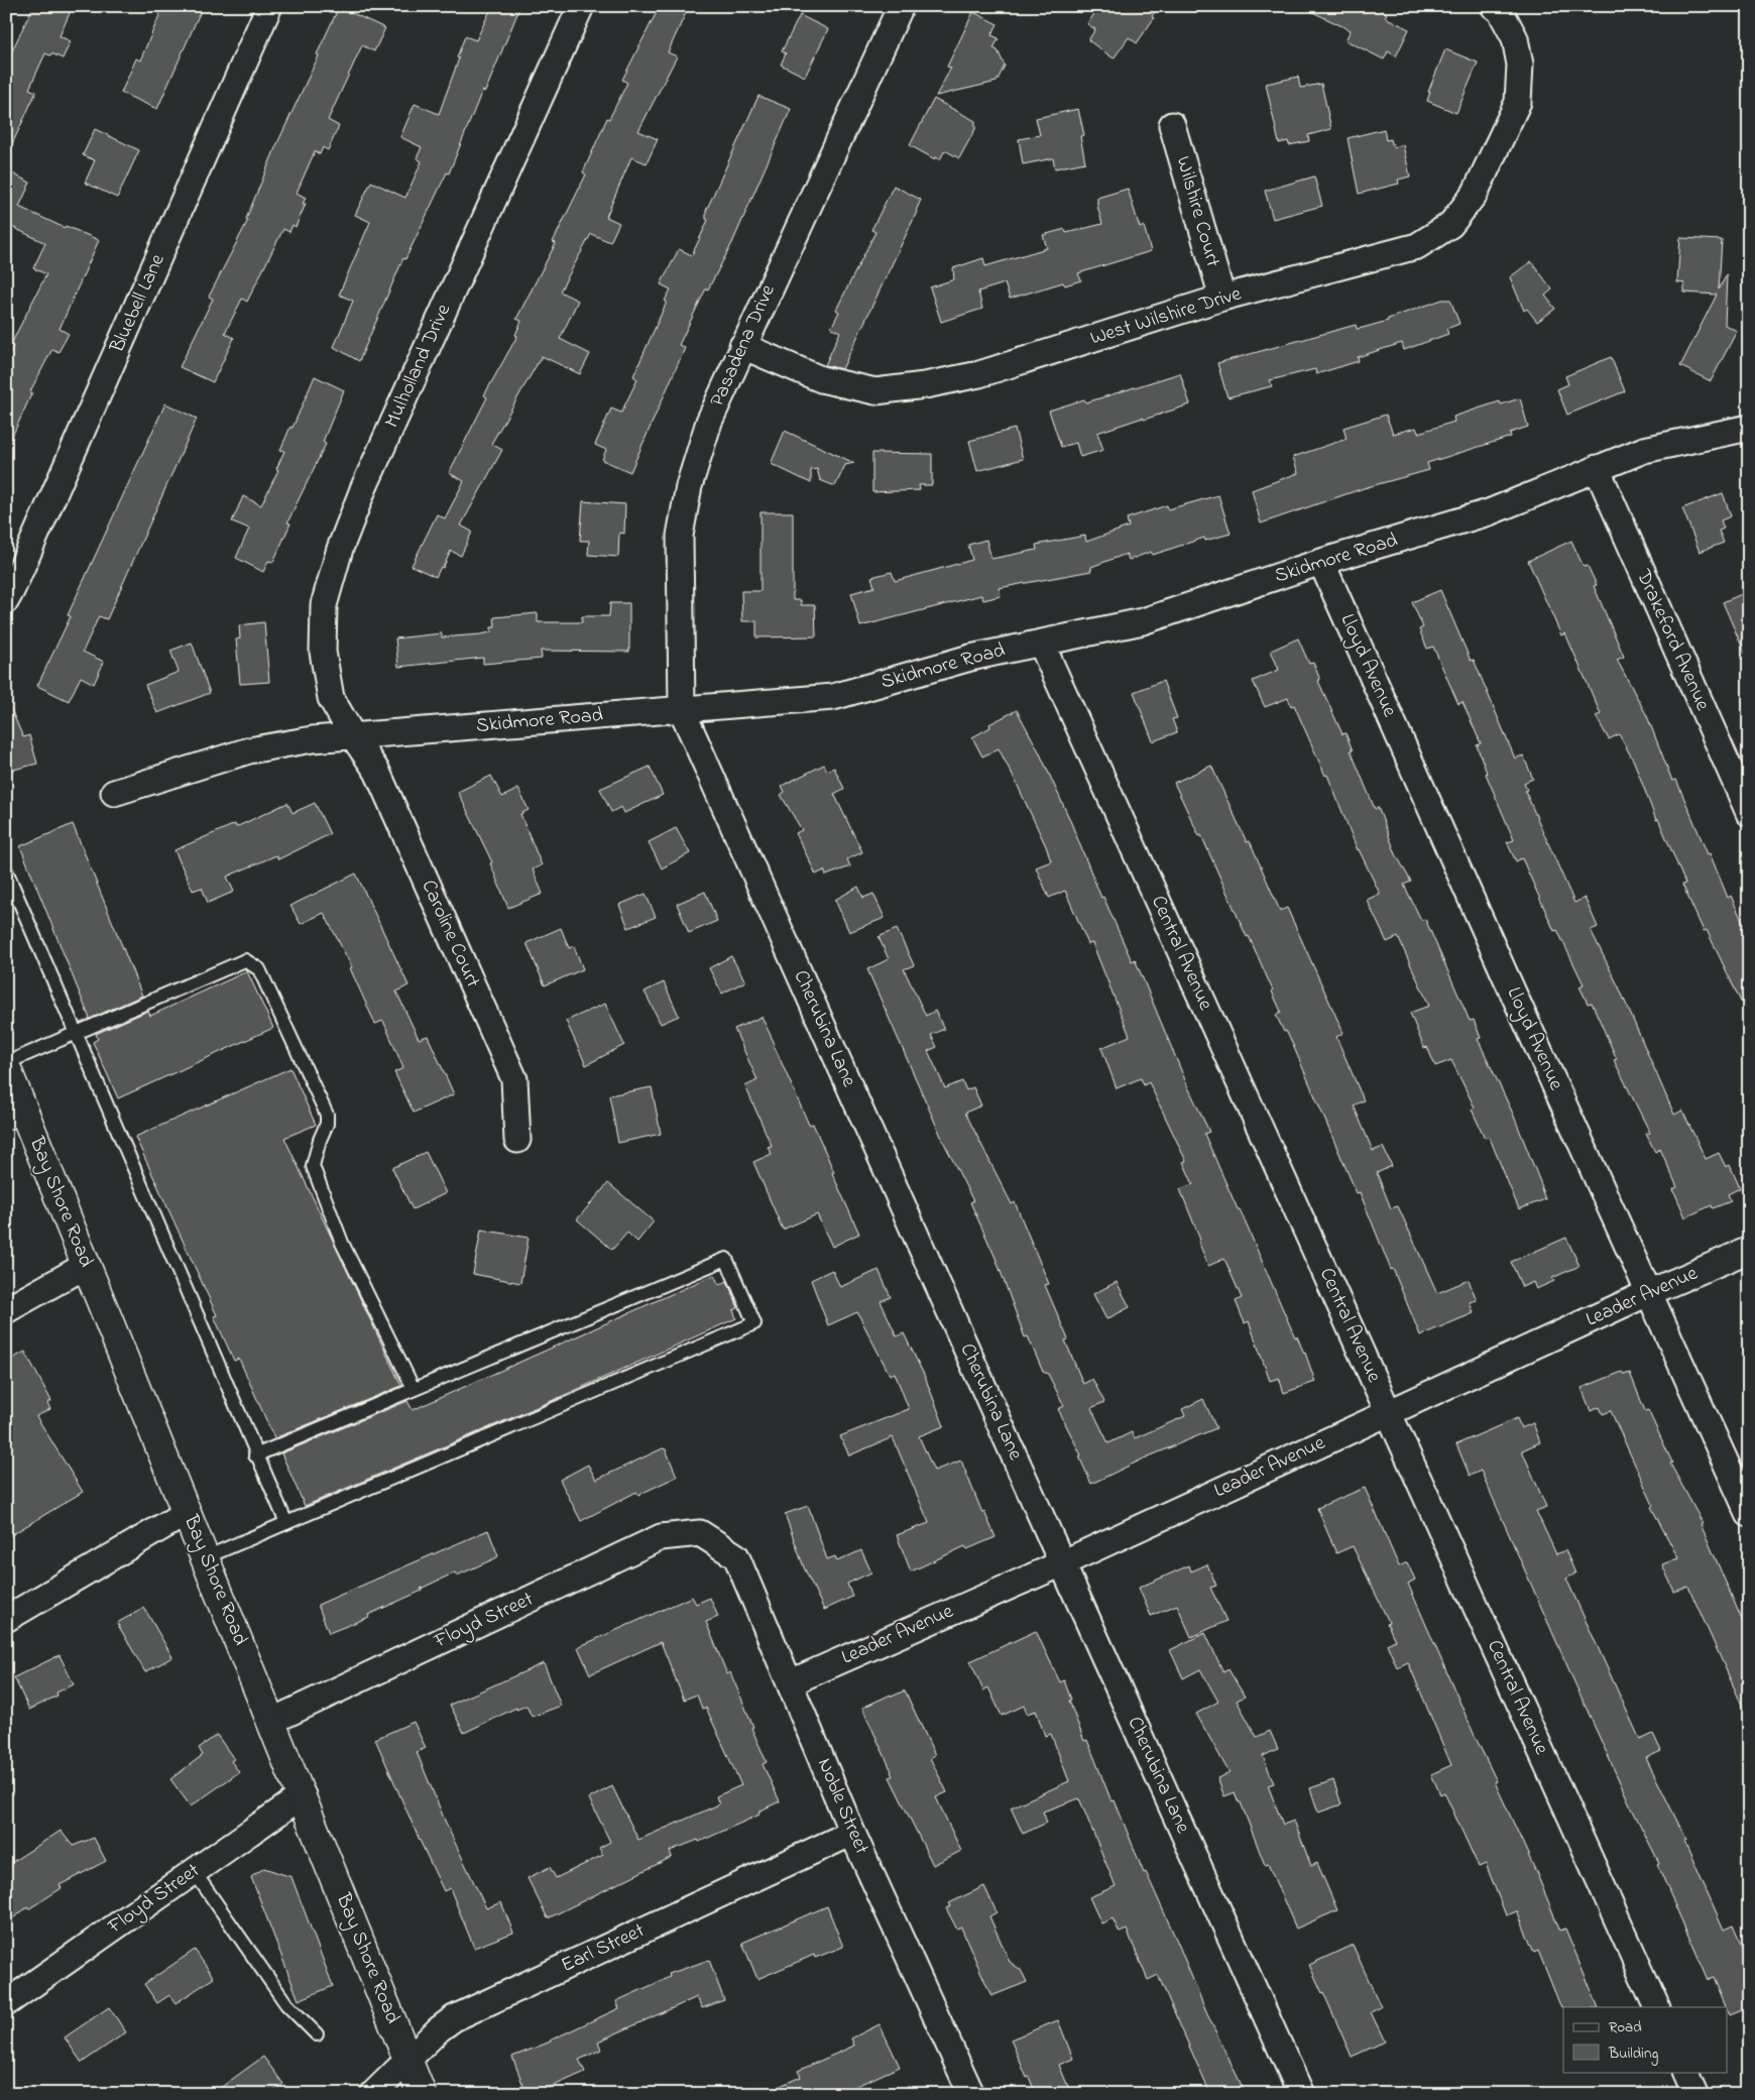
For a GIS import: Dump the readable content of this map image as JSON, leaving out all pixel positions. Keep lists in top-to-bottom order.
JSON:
{
  "streets": {
    "main road": ["Bay Shore Road"],
    "street": [
      "Wilshire Court",
      "Bluebell Lane",
      "West Wilshire Drive",
      "Pasadena Drive",
      "Mulholland Drive",
      "Skidmore Road",
      "Drakeford Avenue",
      "Lloyd Avenue",
      "Caroline Court",
      "Central Avenue",
      "Cherubina Lane",
      "Leader Avenue",
      "Floyd Street",
      "Noble Street",
      "Earl Street"
    ]
  },
  "crossings": [
    ["Wilshire Court", "West Wilshire Drive"],
    ["West Wilshire Drive", "Pasadena Drive"],
    ["Pasadena Drive", "Skidmore Road"],
    ["Pasadena Drive", "Cherubina Lane"],
    ["Mulholland Drive", "Skidmore Road"],
    ["Mulholland Drive", "Caroline Court"],
    ["Skidmore Road", "Drakeford Avenue"],
    ["Skidmore Road", "Lloyd Avenue"],
    ["Skidmore Road", "Caroline Court"],
    ["Skidmore Road", "Central Avenue"],
    ["Skidmore Road", "Cherubina Lane"],
    ["Lloyd Avenue", "Leader Avenue"],
    ["Central Avenue", "Leader Avenue"],
    ["Cherubina Lane", "Leader Avenue"],
    ["Bay Shore Road", "Floyd Street"],
    ["Bay Shore Road", "Earl Street"],
    ["Leader Avenue", "Noble Street"],
    ["Floyd Street", "Noble Street"],
    ["Noble Street", "Earl Street"]
  ],
  "legend": ["Road", "Building"]
}
